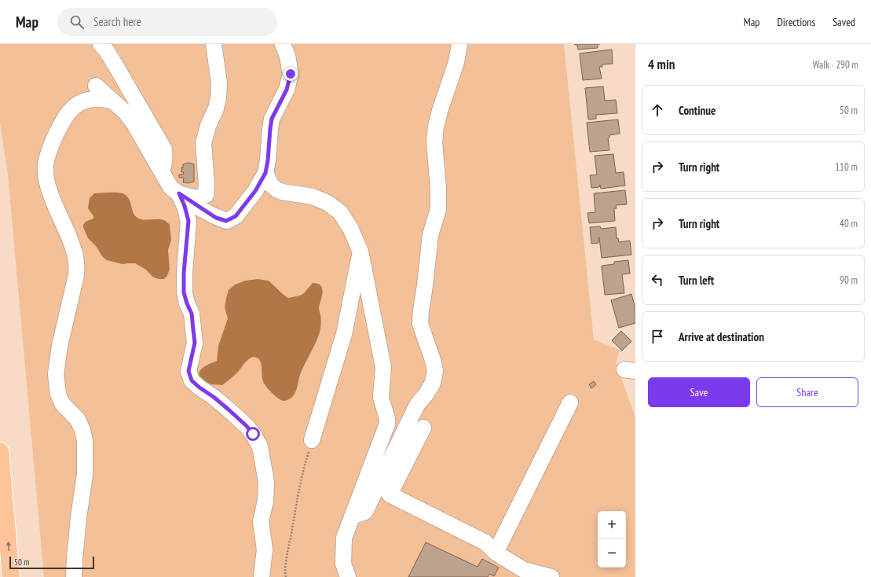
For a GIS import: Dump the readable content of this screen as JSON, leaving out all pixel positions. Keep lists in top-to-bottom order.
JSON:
{
  "scale_bar": "50 m",
  "page": {
    "header": "Map",
    "search": "Search here",
    "nav": ["Map", "Directions", "Saved"],
    "heading": ["4 min", "Walk · 290 m"],
    "list": [
      ["Continue", "50 m"],
      ["Turn right", "110 m"],
      ["Turn right", "40 m"],
      ["Turn left", "90 m"],
      "Arrive at destination"
    ],
    "buttons": ["Save", "Share"],
    "map_buttons": ["+", "−"],
    "scale": "50 m"
  }
}
